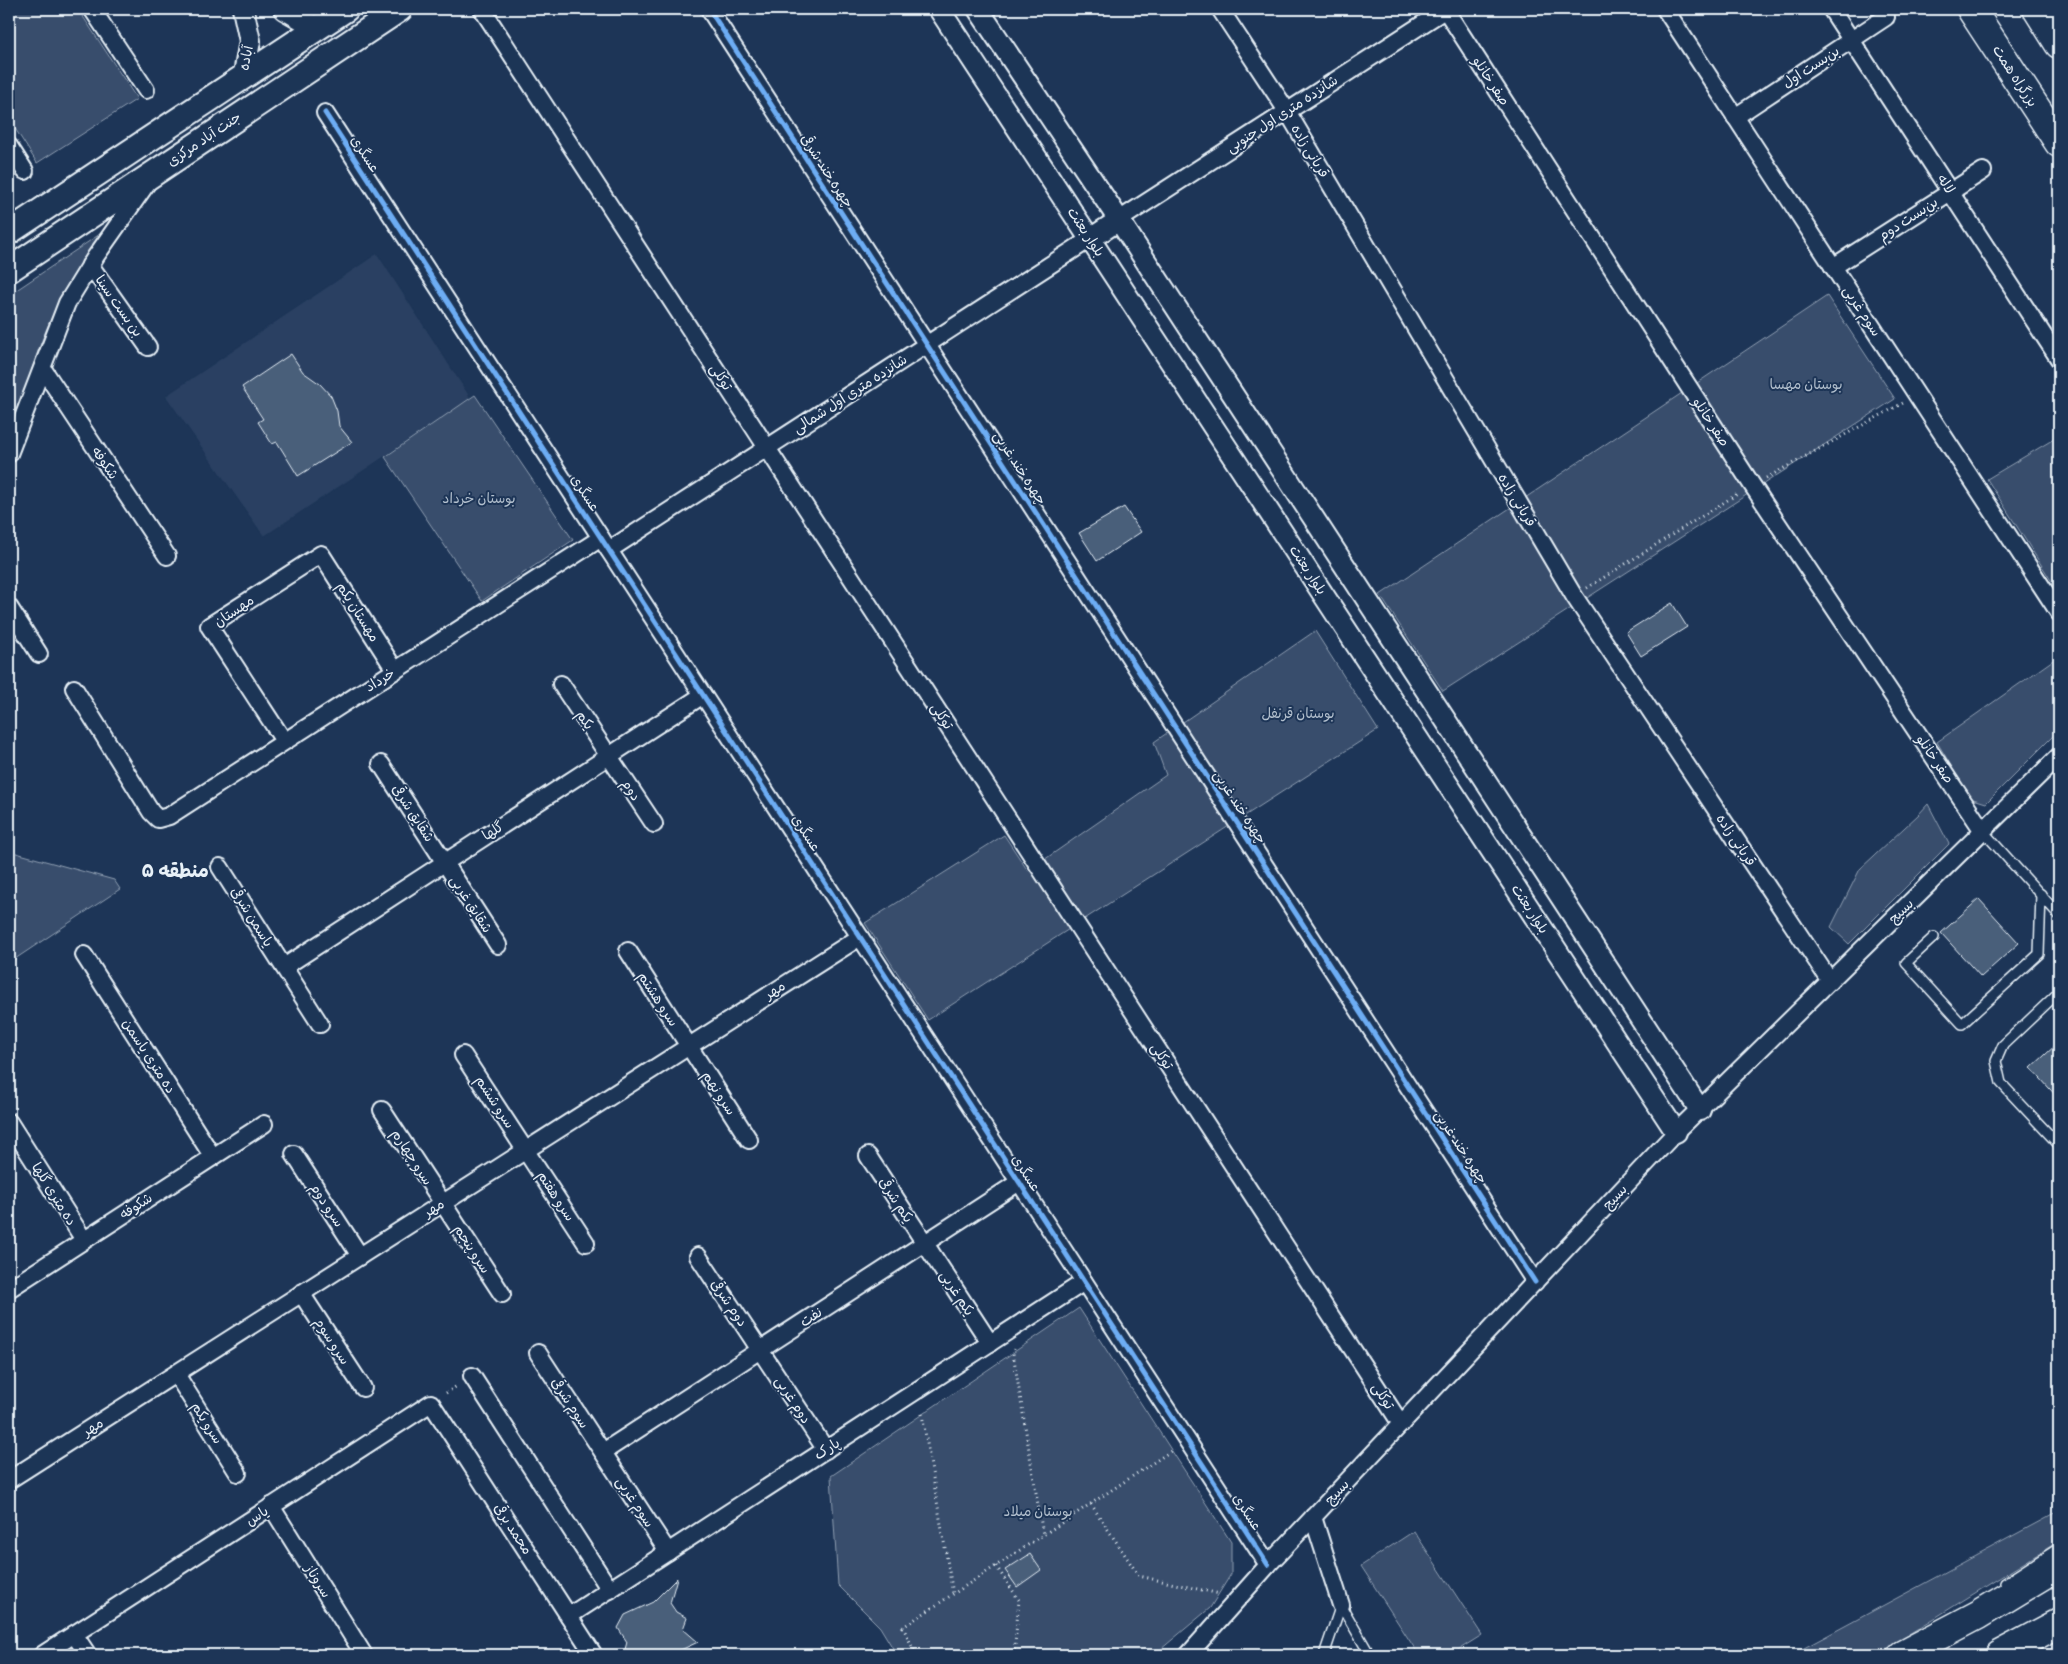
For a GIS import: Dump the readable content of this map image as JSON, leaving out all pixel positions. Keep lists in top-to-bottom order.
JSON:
{
  "streets": {
    "highway": ["بزرگراه همت"],
    "main road": ["جنت آباد مرکزی"],
    "street": [
      "آباده",
      "بن‌بست اول",
      "صفر خانلو",
      "شانزده متری اول جنوبی",
      "قربانی زاده",
      "عسگری",
      "چهره خند شرقی",
      "لاله",
      "بن‌بست دوم",
      "بلوار بعثت",
      "بن بست سینا",
      "سوم غربی",
      "توکلی",
      "شانزده متری اول شمالی",
      "شکوفه",
      "چهره خند غربی",
      "مهستان",
      "مهستان یکم",
      "خرداد",
      "یکم",
      "دوم",
      "شقایق شرقی",
      "گلها",
      "شقایق غربی",
      "بسیج",
      "یاسمن شرقی",
      "مهر",
      "سرو هشتم",
      "ده متری یاسمن",
      "سرو نهم",
      "سرو ششم",
      "سرو چهارم",
      "ده متری گلها",
      "سرو هفتم",
      "یکم شرقی",
      "سرو دوم",
      "سرو پنجم",
      "یکم غربی",
      "دوم شرقی",
      "نفت",
      "سرو سوم",
      "دوم غربی",
      "سوم شرقی",
      "سرو یکم",
      "پارک",
      "یاس",
      "محمد برقی",
      "سروناز"
    ]
  },
  "crossings": [
    ["آباده", "جنت آباد مرکزی"],
    ["بن‌بست اول", "لاله"],
    ["بن‌بست اول", "سوم غربی"],
    ["صفر خانلو", "شانزده متری اول جنوبی"],
    ["صفر خانلو", "بسیج"],
    ["شانزده متری اول جنوبی", "قربانی زاده"],
    ["قربانی زاده", "بسیج"],
    ["عسگری", "شانزده متری اول شمالی"],
    ["عسگری", "خرداد"],
    ["عسگری", "گلها"],
    ["عسگری", "بسیج"],
    ["عسگری", "مهر"],
    ["عسگری", "نفت"],
    ["عسگری", "پارک"],
    ["چهره خند شرقی", "شانزده متری اول شمالی"],
    ["چهره خند شرقی", "چهره خند غربی"],
    ["لاله", "بن‌بست دوم"],
    ["بن‌بست دوم", "سوم غربی"],
    ["بلوار بعثت", "شانزده متری اول شمالی"],
    ["بلوار بعثت", "بسیج"],
    ["سوم غربی", "نفت"],
    ["سوم غربی", "سوم شرقی"],
    ["سوم غربی", "پارک"],
    ["توکلی", "شانزده متری اول شمالی"],
    ["توکلی", "بسیج"],
    ["شانزده متری اول شمالی", "چهره خند غربی"],
    ["شانزده متری اول شمالی", "خرداد"],
    ["شکوفه", "ده متری یاسمن"],
    ["شکوفه", "ده متری گلها"],
    ["چهره خند غربی", "بسیج"],
    ["مهستان", "مهستان یکم"],
    ["مهستان", "خرداد"],
    ["مهستان یکم", "خرداد"],
    ["یکم", "دوم"],
    ["یکم", "گلها"],
    ["دوم", "گلها"],
    ["شقایق شرقی", "گلها"],
    ["شقایق شرقی", "شقایق غربی"],
    ["گلها", "شقایق غربی"],
    ["گلها", "یاسمن شرقی"],
    ["مهر", "سرو هشتم"],
    ["مهر", "سرو نهم"],
    ["مهر", "سرو ششم"],
    ["مهر", "سرو چهارم"],
    ["مهر", "سرو هفتم"],
    ["مهر", "سرو دوم"],
    ["مهر", "سرو پنجم"],
    ["مهر", "سرو سوم"],
    ["مهر", "سرو یکم"],
    ["سرو هشتم", "سرو نهم"],
    ["سرو ششم", "سرو هفتم"],
    ["سرو چهارم", "سرو پنجم"],
    ["یکم شرقی", "یکم غربی"],
    ["یکم شرقی", "نفت"],
    ["یکم غربی", "نفت"],
    ["یکم غربی", "پارک"],
    ["دوم شرقی", "نفت"],
    ["دوم شرقی", "دوم غربی"],
    ["نفت", "دوم غربی"],
    ["نفت", "سوم شرقی"],
    ["دوم غربی", "پارک"],
    ["پارک", "محمد برقی"],
    ["یاس", "محمد برقی"],
    ["یاس", "سروناز"]
  ],
  "districts": ["منطقه ۵"],
  "parks": [
    "بوستان مهسا",
    "بوستان خرداد",
    "بوستان قرنفل",
    "بوستان میلاد"
  ]
}
